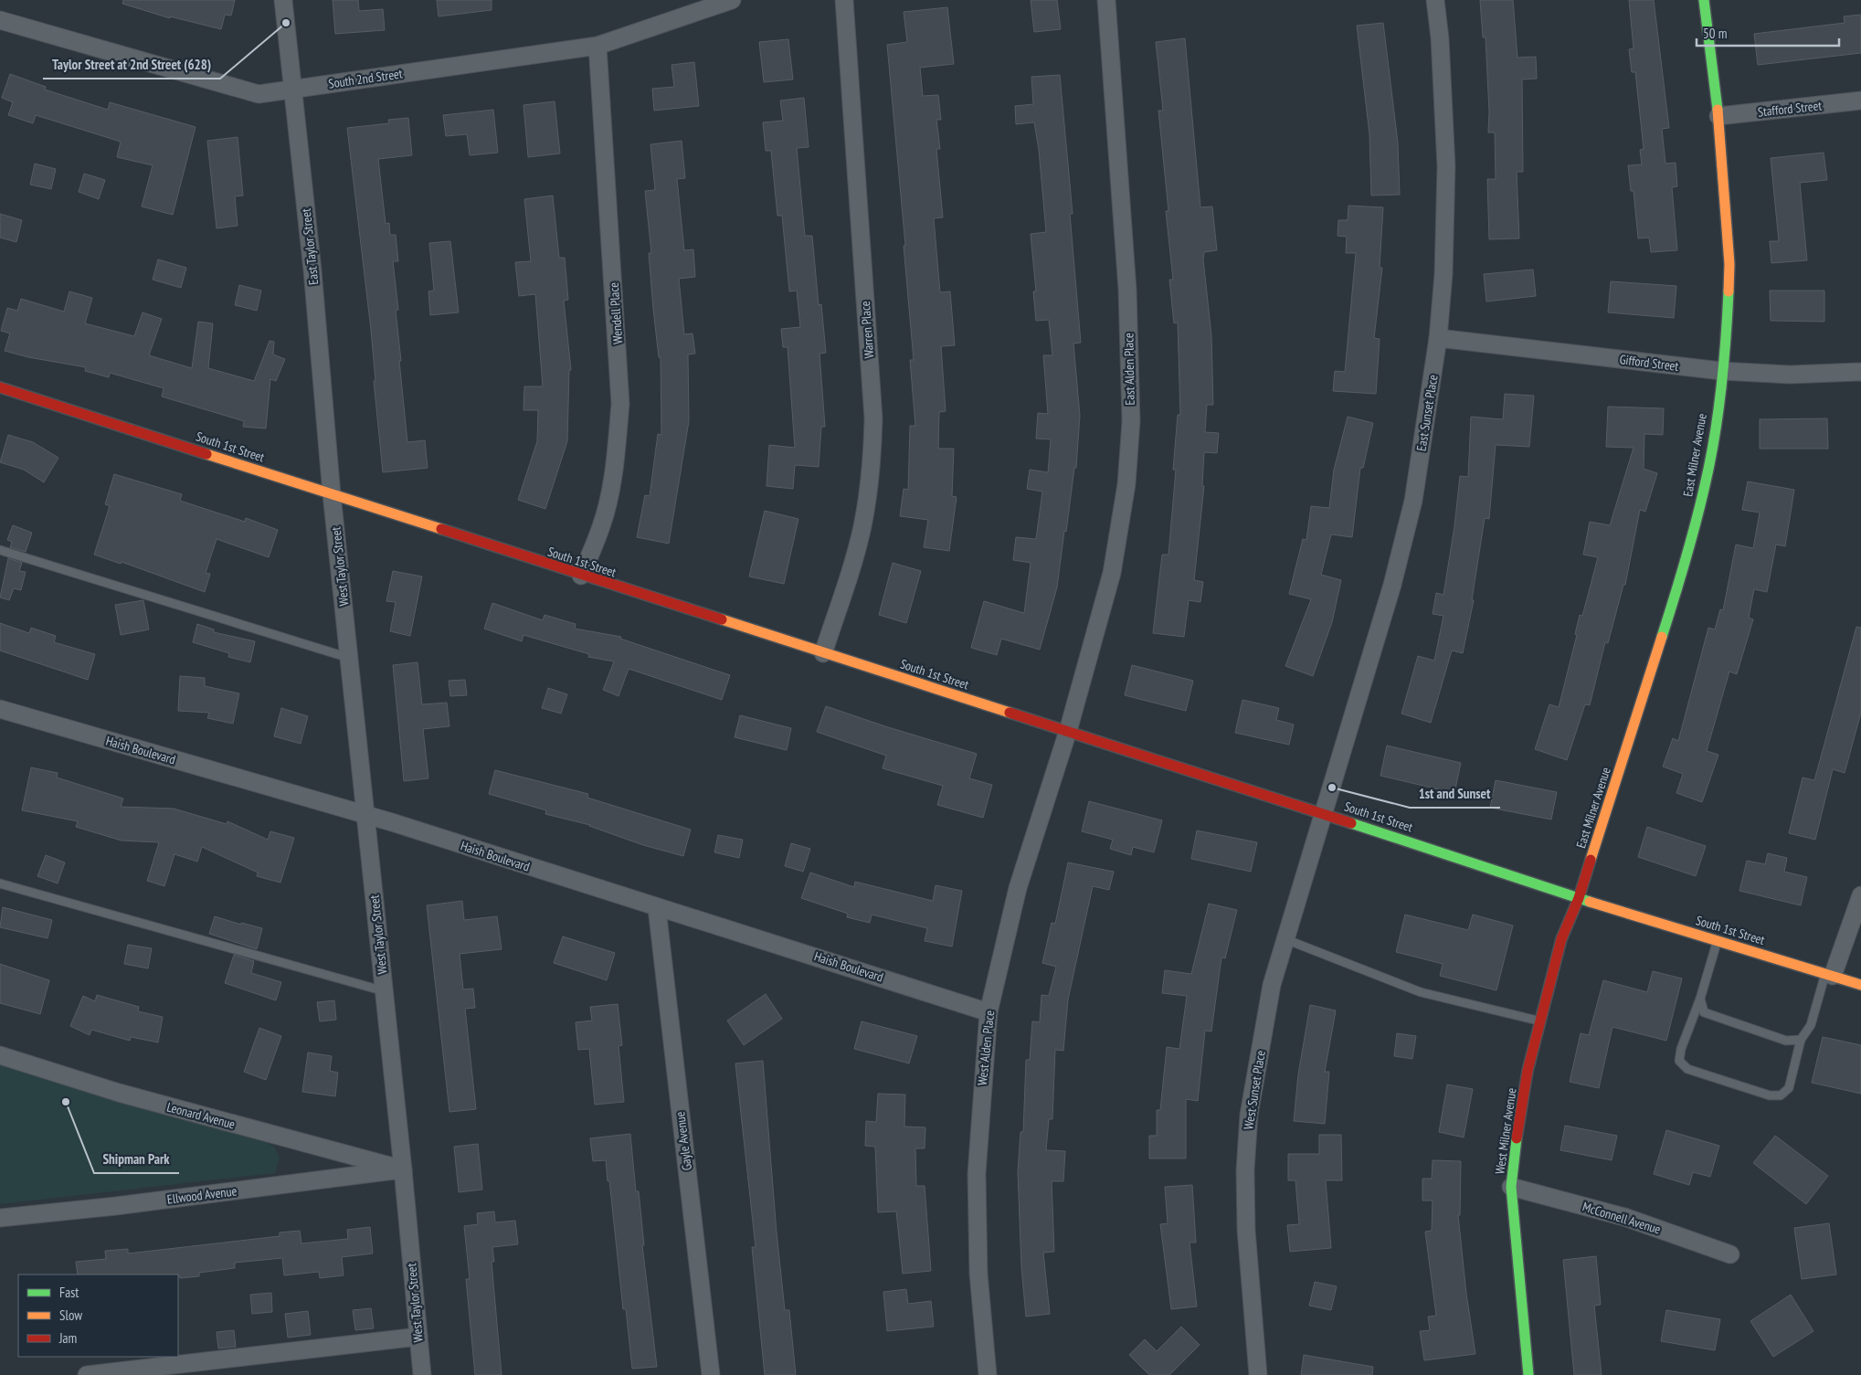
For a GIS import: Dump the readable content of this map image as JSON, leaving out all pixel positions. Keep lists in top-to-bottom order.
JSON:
{
  "streets": {
    "street": [
      "South 2nd Street",
      "Stafford Street",
      "East Taylor Street",
      "Wendell Place",
      "Warren Place",
      "Gifford Street",
      "East Alden Place",
      "East Sunset Place",
      "South 1st Street",
      "East Milner Avenue",
      "West Taylor Street",
      "Haish Boulevard",
      "West Alden Place",
      "West Sunset Place",
      "Leonard Avenue",
      "West Milner Avenue",
      "Gayle Avenue",
      "Ellwood Avenue",
      "McConnell Avenue"
    ]
  },
  "crossings": [
    ["South 2nd Street", "East Taylor Street"],
    ["South 2nd Street", "Wendell Place"],
    ["Stafford Street", "East Milner Avenue"],
    ["East Taylor Street", "South 1st Street"],
    ["East Taylor Street", "West Taylor Street"],
    ["Wendell Place", "South 1st Street"],
    ["Warren Place", "South 1st Street"],
    ["Gifford Street", "East Sunset Place"],
    ["Gifford Street", "East Milner Avenue"],
    ["East Alden Place", "South 1st Street"],
    ["East Alden Place", "West Alden Place"],
    ["East Sunset Place", "South 1st Street"],
    ["East Sunset Place", "West Sunset Place"],
    ["South 1st Street", "East Milner Avenue"],
    ["South 1st Street", "West Taylor Street"],
    ["South 1st Street", "West Alden Place"],
    ["South 1st Street", "West Sunset Place"],
    ["South 1st Street", "West Milner Avenue"],
    ["East Milner Avenue", "West Milner Avenue"],
    ["West Taylor Street", "Haish Boulevard"],
    ["West Taylor Street", "Leonard Avenue"],
    ["West Taylor Street", "Ellwood Avenue"],
    ["Haish Boulevard", "West Alden Place"],
    ["Haish Boulevard", "Gayle Avenue"],
    ["Leonard Avenue", "Ellwood Avenue"],
    ["West Milner Avenue", "McConnell Avenue"]
  ],
  "places": ["Taylor Street at 2nd Street (628)", "1st and Sunset", "Shipman Park"],
  "legend": ["Fast", "Slow", "Jam"],
  "scale_bar": "50 m"
}
